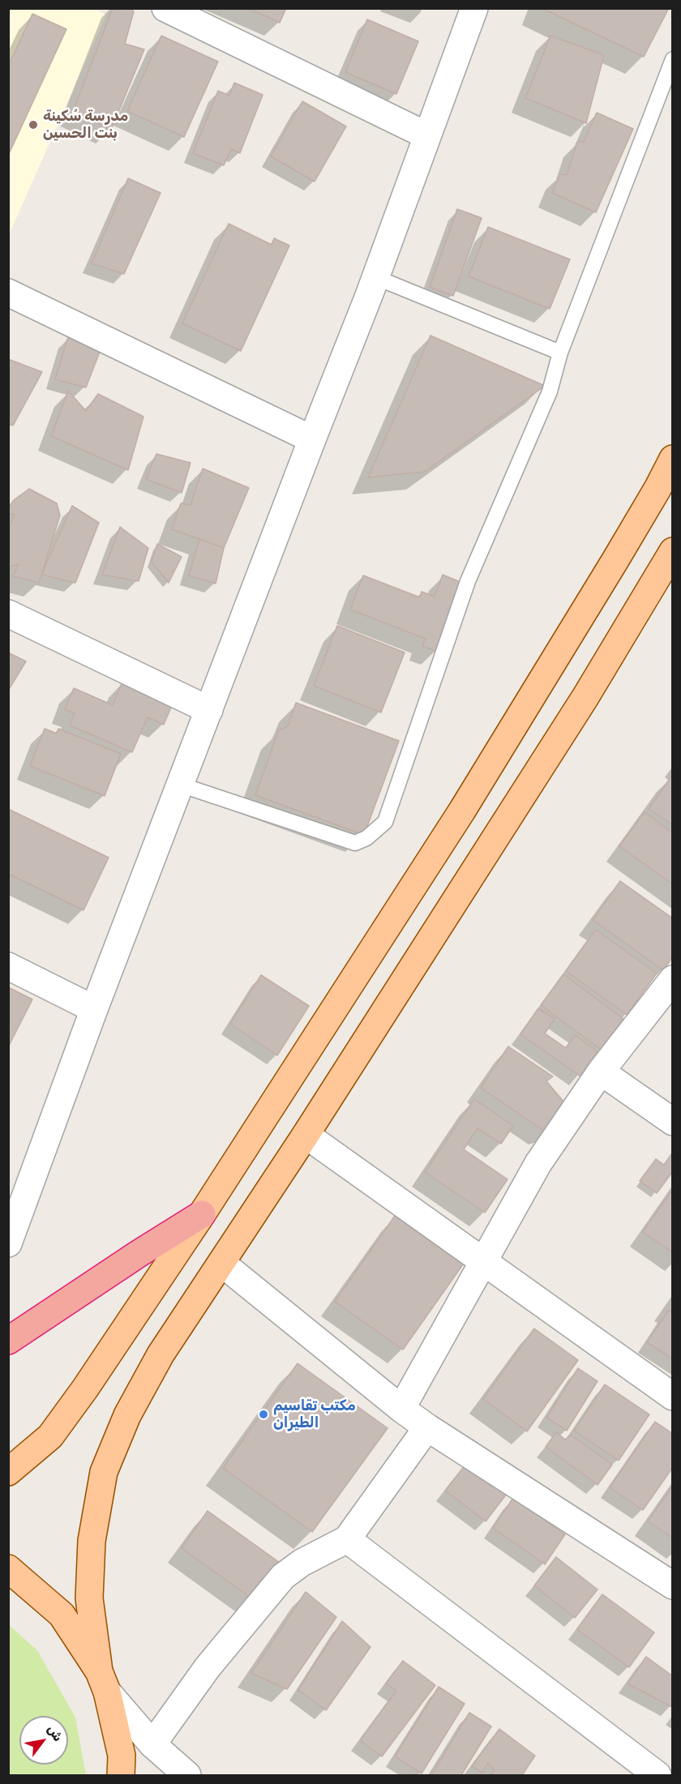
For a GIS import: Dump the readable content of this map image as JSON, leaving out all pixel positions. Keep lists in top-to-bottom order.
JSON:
{
  "places": ["مدرسة سُكينة بنت الحسين", "مكتب تقاسيم الطيران"],
  "north": "top right"
}
